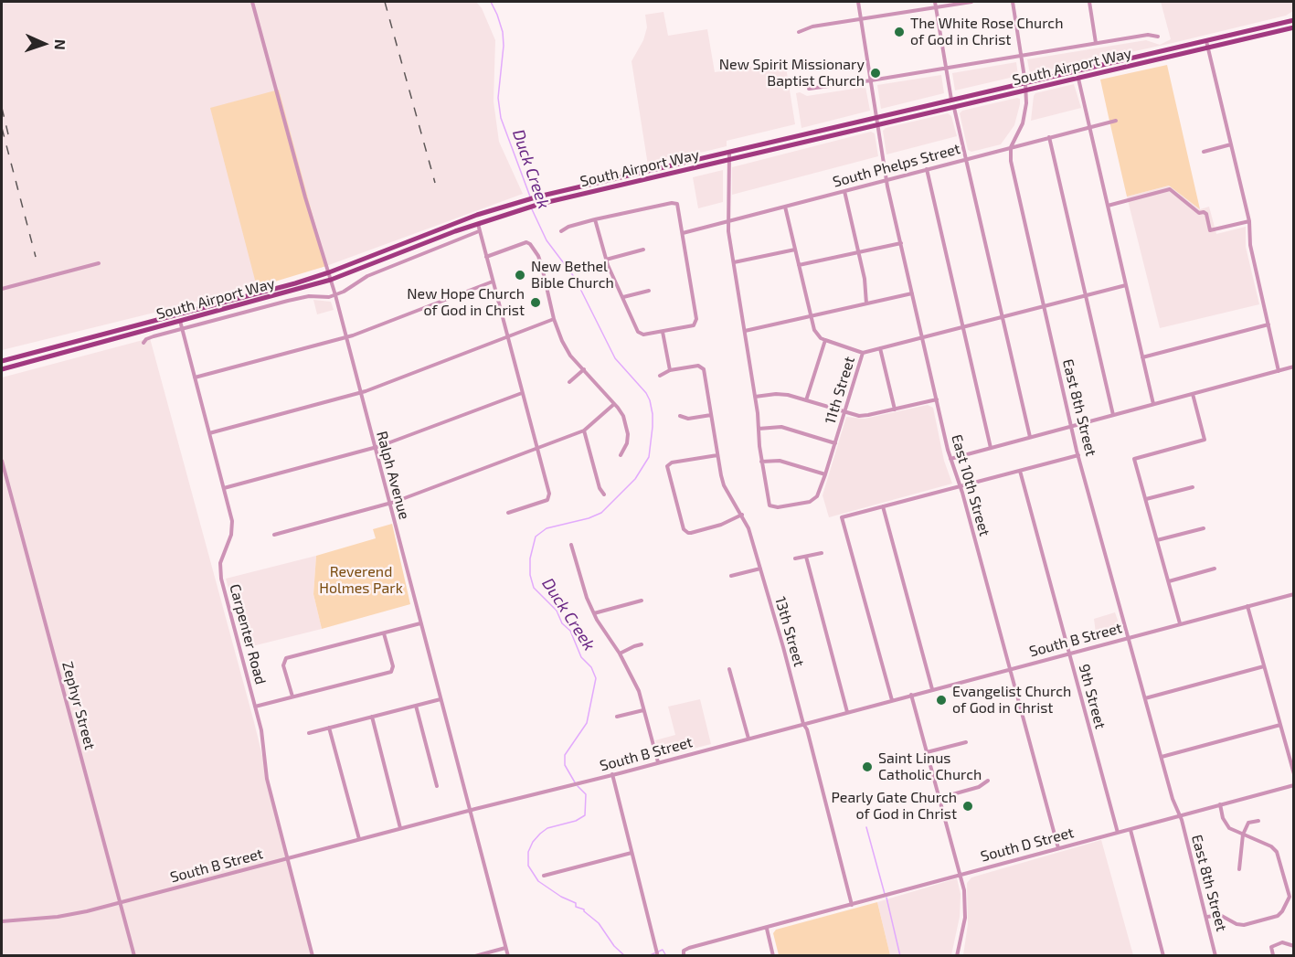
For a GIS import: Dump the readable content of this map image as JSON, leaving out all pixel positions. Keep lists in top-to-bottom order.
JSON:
{
  "streets": {
    "main road": ["South Airport Way"],
    "street": [
      "South Phelps Street",
      "11th Street",
      "East 8th Street",
      "Ralph Avenue",
      "East 10th Street",
      "13th Street",
      "Carpenter Road",
      "South B Street",
      "9th Street",
      "Zephyr Street",
      "South D Street"
    ]
  },
  "crossings": [
    ["South Airport Way", "Ralph Avenue"],
    ["South Airport Way", "East 10th Street"],
    ["South Airport Way", "Carpenter Road"],
    ["South Phelps Street", "11th Street"],
    ["South Phelps Street", "East 8th Street"],
    ["South Phelps Street", "East 10th Street"],
    ["East 8th Street", "South B Street"],
    ["East 8th Street", "South D Street"],
    ["Ralph Avenue", "South B Street"],
    ["East 10th Street", "South B Street"],
    ["East 10th Street", "South D Street"],
    ["13th Street", "South B Street"],
    ["13th Street", "South D Street"],
    ["Carpenter Road", "South B Street"],
    ["South B Street", "9th Street"],
    ["South B Street", "Zephyr Street"],
    ["9th Street", "South D Street"]
  ],
  "water": ["Duck Creek"],
  "parks": ["Reverend Holmes Park"],
  "places": [
    "The White Rose Church of God in Christ",
    "New Spirit Missionary Baptist Church",
    "New Bethel Bible Church",
    "New Hope Church of God in Christ",
    "Evangelist Church of God in Christ",
    "Saint Linus Catholic Church",
    "Pearly Gate Church of God in Christ"
  ],
  "north": "right"
}
